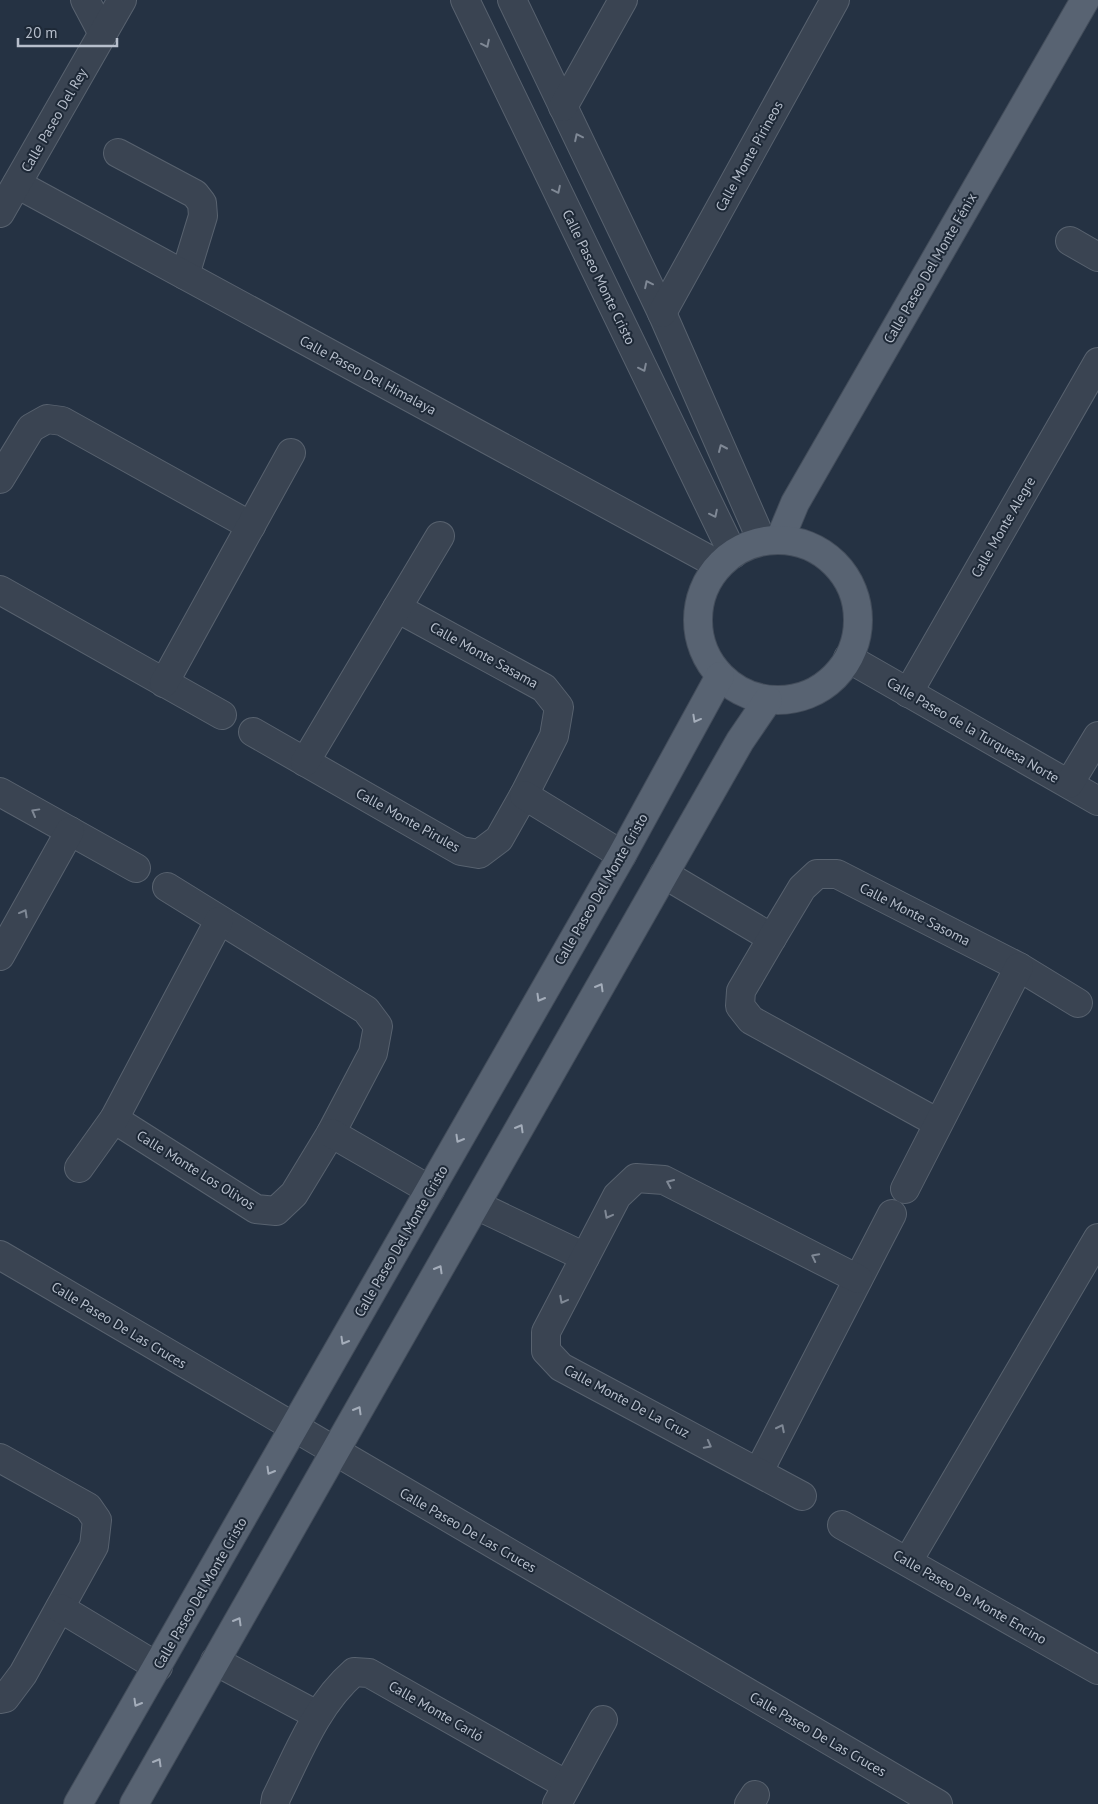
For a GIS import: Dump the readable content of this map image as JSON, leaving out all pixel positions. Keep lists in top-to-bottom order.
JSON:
{
  "streets": {
    "main road": ["Calle Paseo Del Monte Fénix", "Calle Paseo Del Monte Cristo"],
    "street": [
      "Calle Paseo Del Rey",
      "Calle Monte Pirineos",
      "Calle Paseo Monte Cristo",
      "Calle Paseo Del Himalaya",
      "Calle Monte Alegre",
      "Calle Monte Sasama",
      "Calle Paseo de la Turquesa Norte",
      "Calle Monte Pirules",
      "Calle Monte Sasoma",
      "Calle Monte Los Olivos",
      "Calle Paseo De Las Cruces",
      "Calle Monte De La Cruz",
      "Calle Paseo De Monte Encino",
      "Calle Monte Carló"
    ]
  },
  "crossings": [
    ["Calle Paseo Del Rey", "Calle Paseo Del Himalaya"],
    ["Calle Paseo Del Monte Fénix", "Calle Paseo Monte Cristo"],
    ["Calle Paseo Del Monte Fénix", "Calle Paseo Del Himalaya"],
    ["Calle Paseo Del Monte Fénix", "Calle Paseo de la Turquesa Norte"],
    ["Calle Paseo Del Monte Fénix", "Calle Paseo Del Monte Cristo"],
    ["Calle Paseo Monte Cristo", "Calle Paseo Del Himalaya"],
    ["Calle Paseo Monte Cristo", "Calle Paseo de la Turquesa Norte"],
    ["Calle Paseo Monte Cristo", "Calle Paseo Del Monte Cristo"],
    ["Calle Paseo Del Himalaya", "Calle Paseo de la Turquesa Norte"],
    ["Calle Paseo Del Himalaya", "Calle Paseo Del Monte Cristo"],
    ["Calle Monte Alegre", "Calle Paseo de la Turquesa Norte"],
    ["Calle Monte Sasama", "Calle Monte Pirules"],
    ["Calle Paseo de la Turquesa Norte", "Calle Paseo Del Monte Cristo"],
    ["Calle Paseo Del Monte Cristo", "Calle Paseo De Las Cruces"]
  ],
  "scale_bar": "20 m"
}
